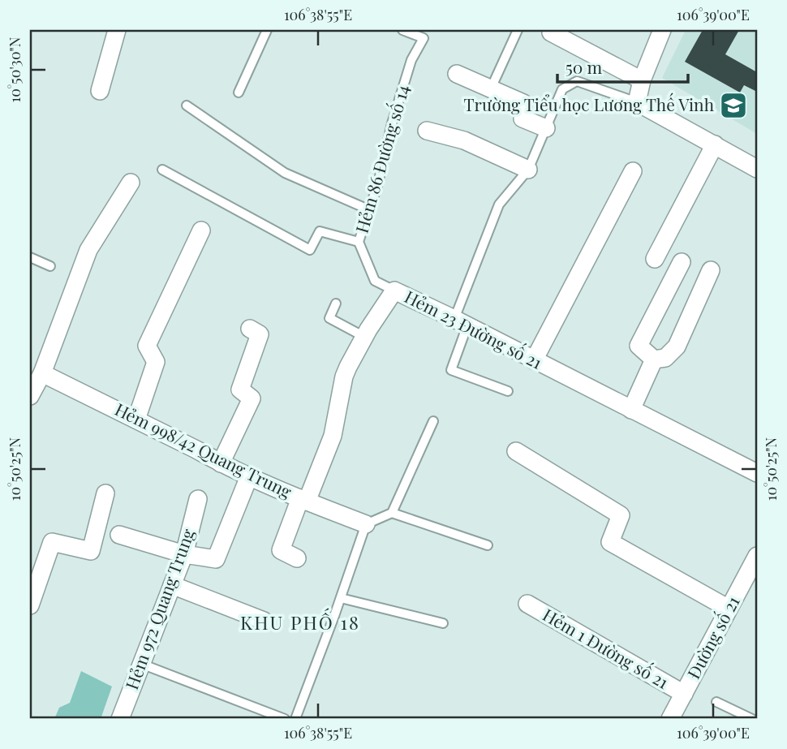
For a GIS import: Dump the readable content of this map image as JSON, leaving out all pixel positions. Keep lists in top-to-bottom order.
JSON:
{
  "streets": {
    "street": [
      "Hẻm 23 Đường số 21",
      "Hẻm 998/42 Quang Trung",
      "Hẻm 972 Quang Trung",
      "Đường số 21",
      "Hẻm 1 Đường số 21"
    ],
    "lane": ["Hẻm 86 Đường số 14"]
  },
  "crossings": [
    ["Hẻm 86 Đường số 14", "Hẻm 23 Đường số 21"],
    ["Hẻm 23 Đường số 21", "Hẻm 998/42 Quang Trung"],
    ["Đường số 21", "Hẻm 1 Đường số 21"]
  ],
  "districts": ["KHU PHỐ 18"],
  "places": {
    "school or university": ["Trường Tiểu học Lương Thế Vinh"]
  },
  "scale_bar": "50 m",
  "coordinates": [
    "106°38'55\"E",
    "106°39'00\"E",
    "10°50'30\"N",
    "10°50'25\"N"
  ]
}
